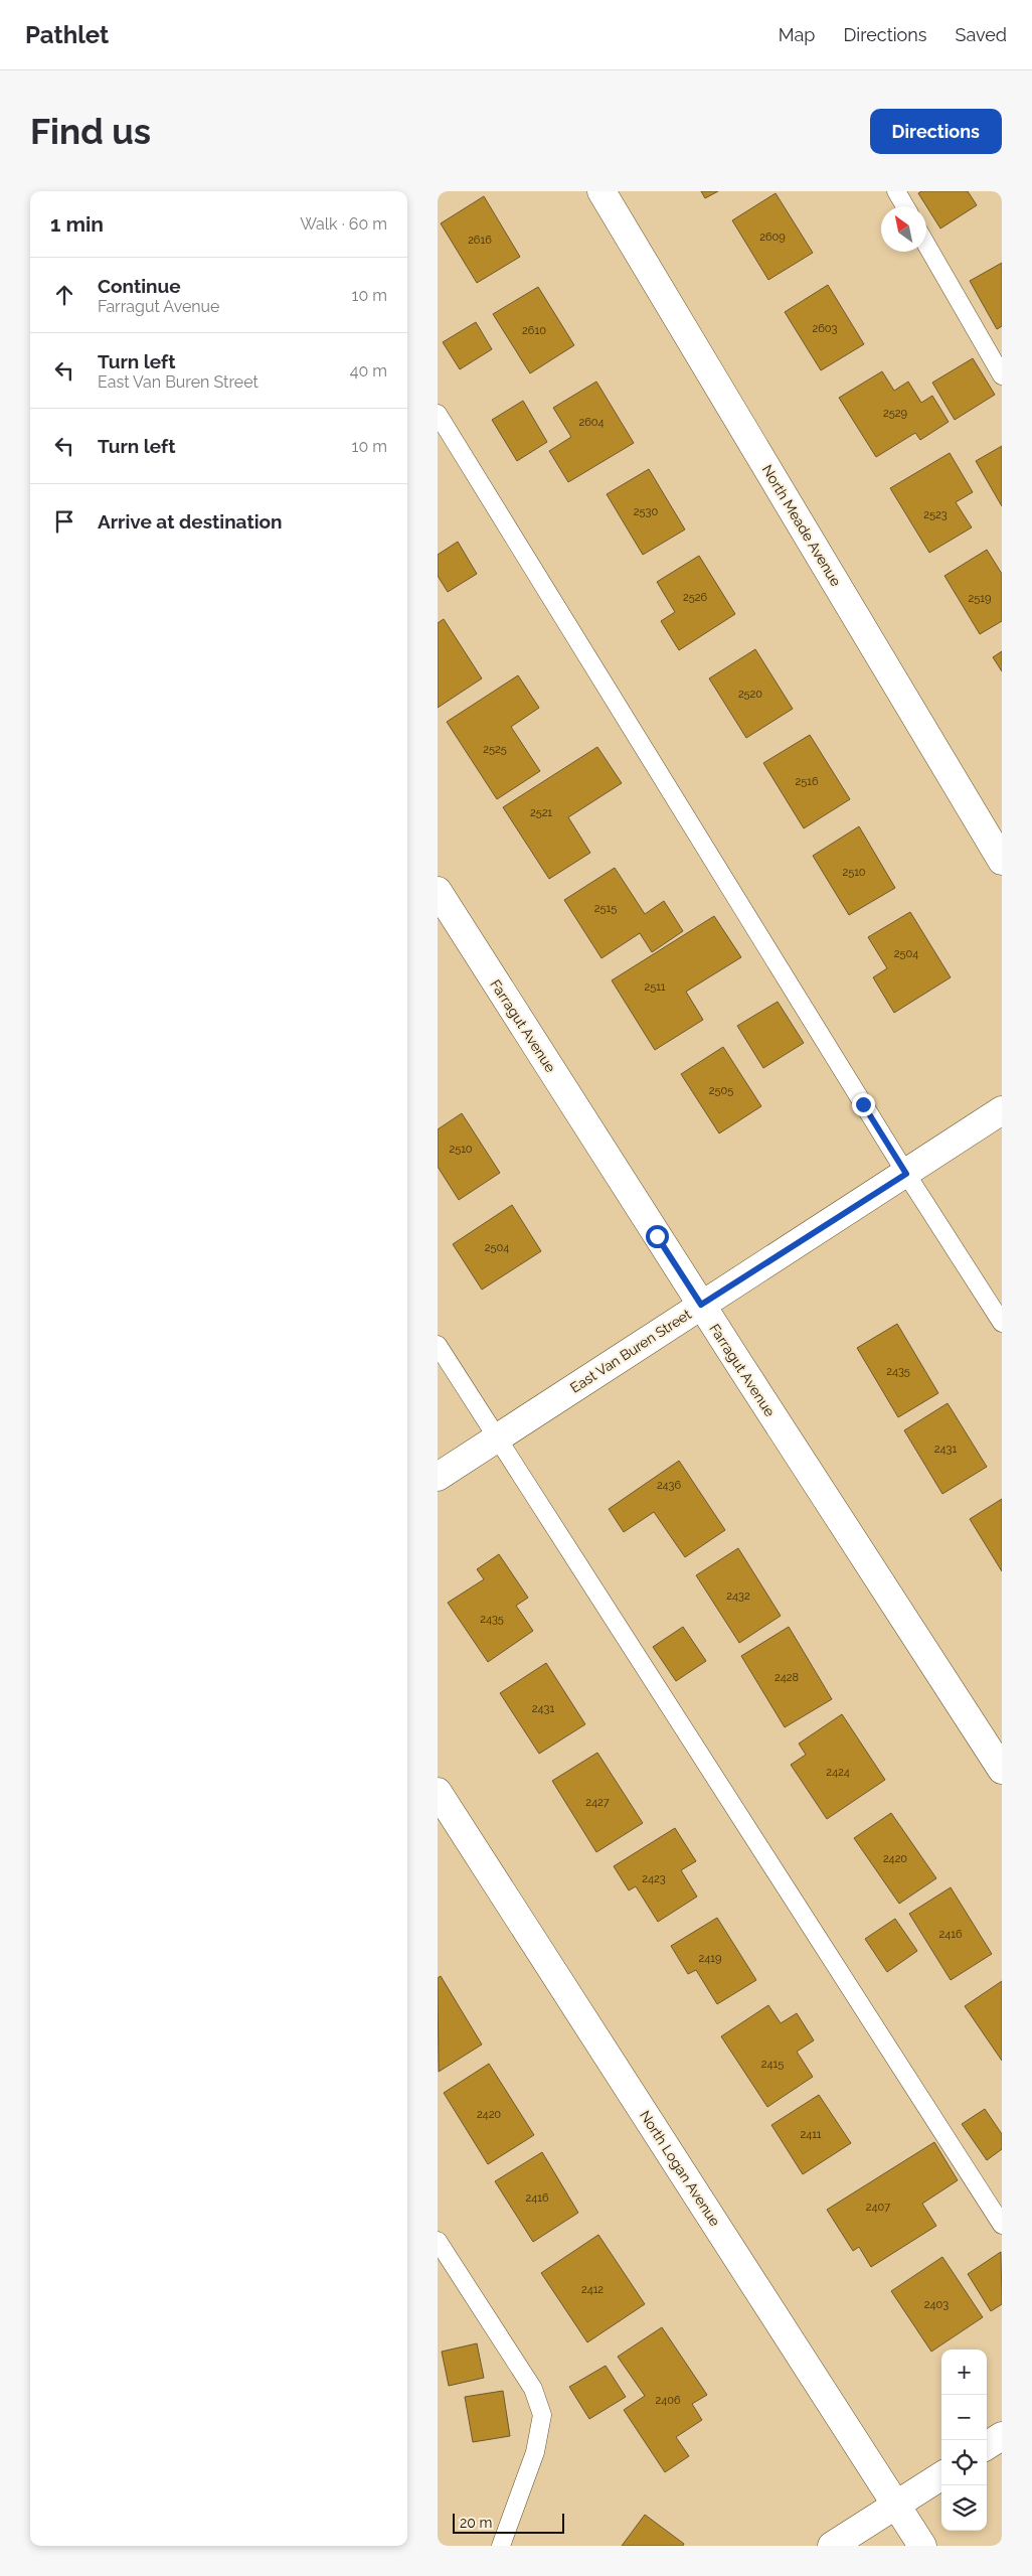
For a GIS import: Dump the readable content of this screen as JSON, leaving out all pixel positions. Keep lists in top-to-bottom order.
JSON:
{
  "streets": {
    "street": [
      "North Meade Avenue",
      "Farragut Avenue",
      "East Van Buren Street",
      "North Logan Avenue"
    ]
  },
  "crossings": [
    ["Farragut Avenue", "East Van Buren Street"]
  ],
  "house_numbers": [
    "2609",
    "2616",
    "2603",
    "2610",
    "2529",
    "2604",
    "2530",
    "2523",
    "2526",
    "2519",
    "2520",
    "2525",
    "2516",
    "2521",
    "2510",
    "2515",
    "2504",
    "2511",
    "2505",
    "2510",
    "2504",
    "2435",
    "2431",
    "2436",
    "2432",
    "2435",
    "2428",
    "2431",
    "2424",
    "2427",
    "2420",
    "2423",
    "2416",
    "2419",
    "2415",
    "2420",
    "2411",
    "2416",
    "2407",
    "2412",
    "2403",
    "2406"
  ],
  "scale_bar": "20 m",
  "north": "top left",
  "page": {
    "header": "Pathlet",
    "nav": ["Map", "Directions", "Saved"],
    "buttons": "Directions",
    "title": "Find us",
    "heading": ["1 min", "Walk · 60 m"],
    "list": [
      ["Continue", "Farragut Avenue", "10 m"],
      ["Turn left", "East Van Buren Street", "40 m"],
      ["Turn left", "10 m"],
      "Arrive at destination"
    ],
    "map_buttons": ["+", "−"],
    "scale": "20 m"
  }
}
